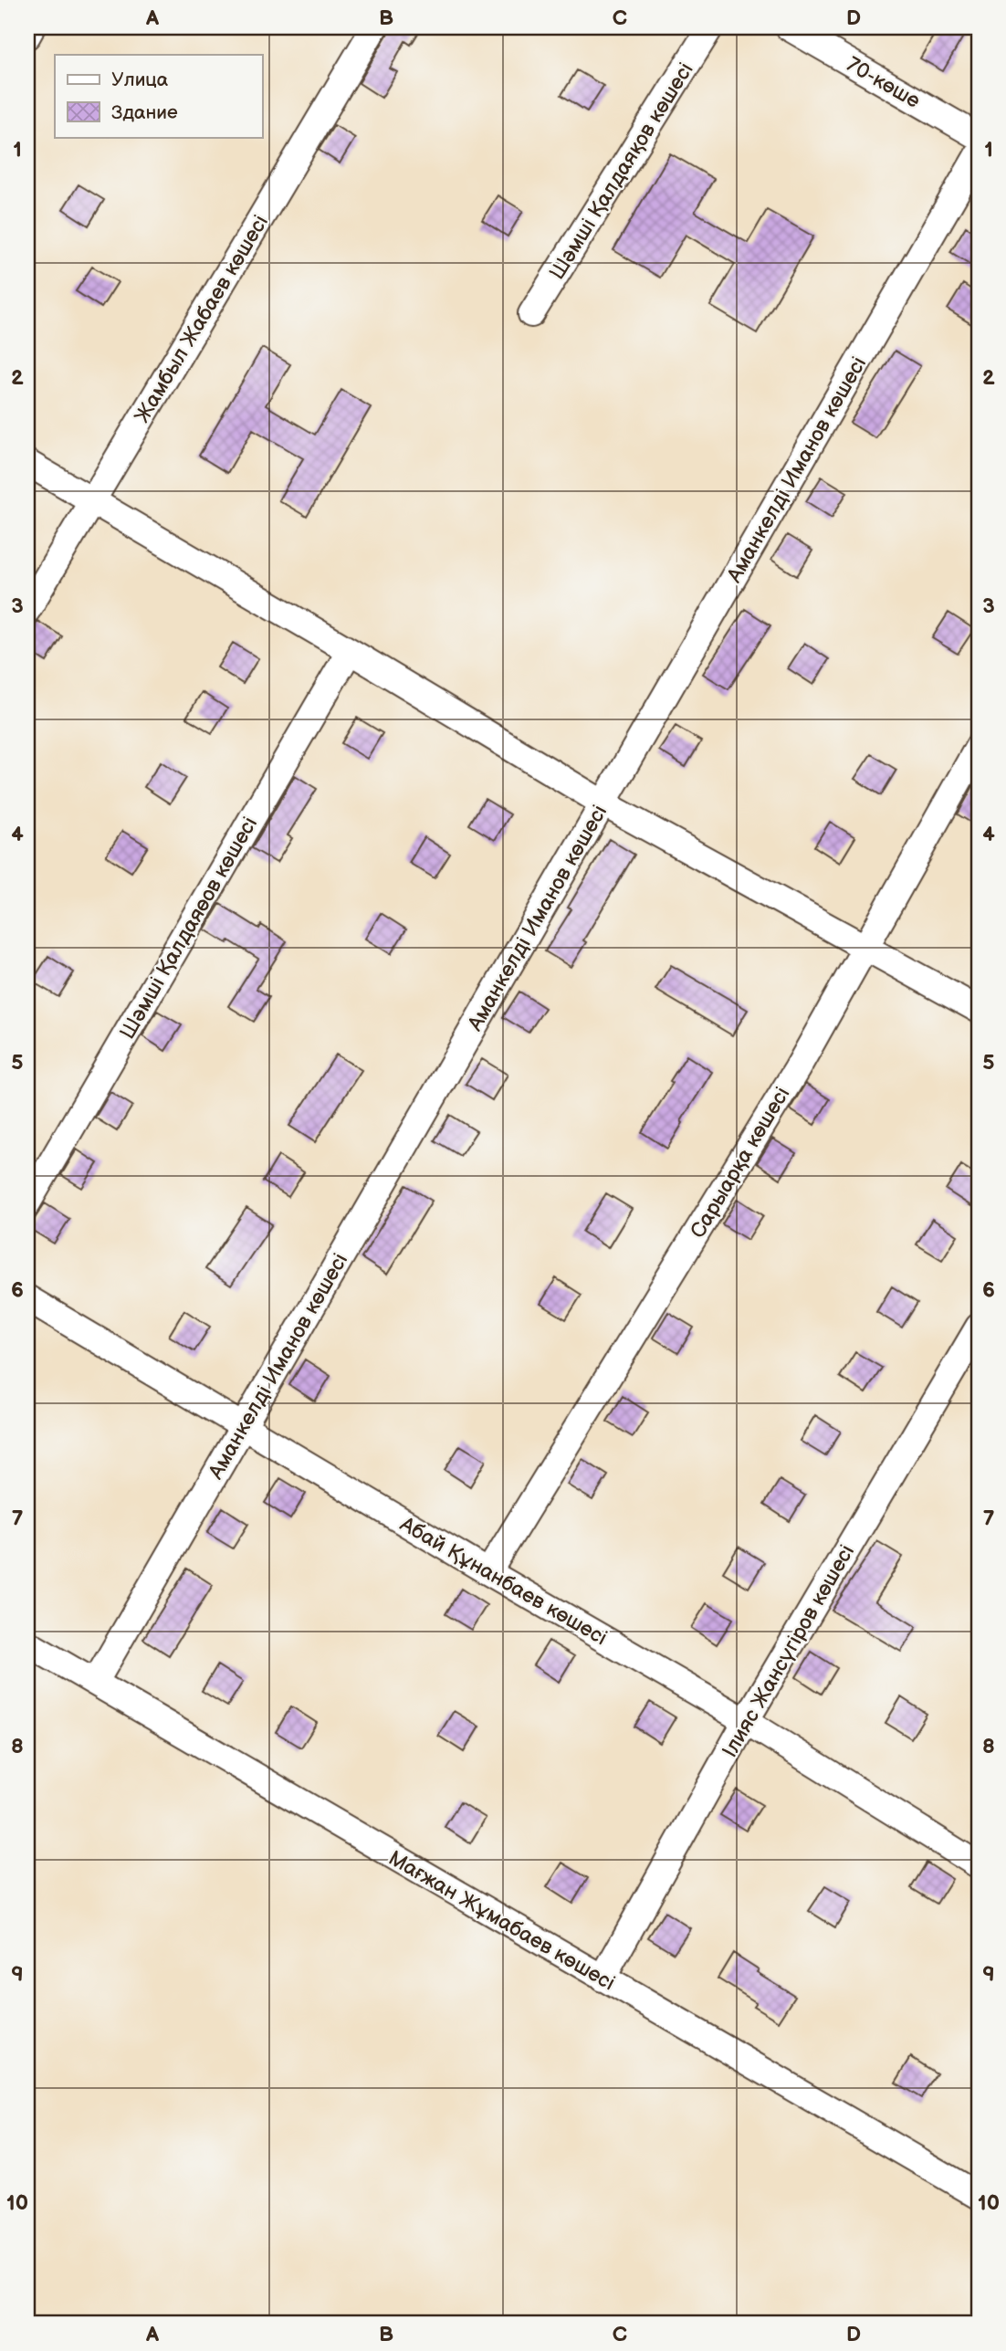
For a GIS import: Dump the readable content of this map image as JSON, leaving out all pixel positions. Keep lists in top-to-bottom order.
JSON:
{
  "streets": {
    "street": [
      "70-көше",
      "Шәмші Қалдаяқов көшесі",
      "Жамбыл Жабаев көшесі",
      "Аманкелді Иманов көшесі",
      "Шәмші Қалдаяөов көшесі",
      "Сарыарқа көшесі",
      "Абай Құнанбаев көшесі",
      "Ілияс Жансүгіров көшесі",
      "Мағжан Жұмабаев көшесі"
    ]
  },
  "crossings": [
    ["Аманкелді Иманов көшесі", "Абай Құнанбаев көшесі"],
    ["Аманкелді Иманов көшесі", "Мағжан Жұмабаев көшесі"],
    ["Сарыарқа көшесі", "Абай Құнанбаев көшесі"],
    ["Абай Құнанбаев көшесі", "Ілияс Жансүгіров көшесі"],
    ["Ілияс Жансүгіров көшесі", "Мағжан Жұмабаев көшесі"]
  ],
  "legend": ["Улица", "Здание"],
  "grid": {
    "columns": [
      "A",
      "B",
      "C",
      "D"
    ],
    "rows": [
      "1",
      "2",
      "3",
      "4",
      "5",
      "6",
      "7",
      "8",
      "9",
      "10"
    ]
  }
}
